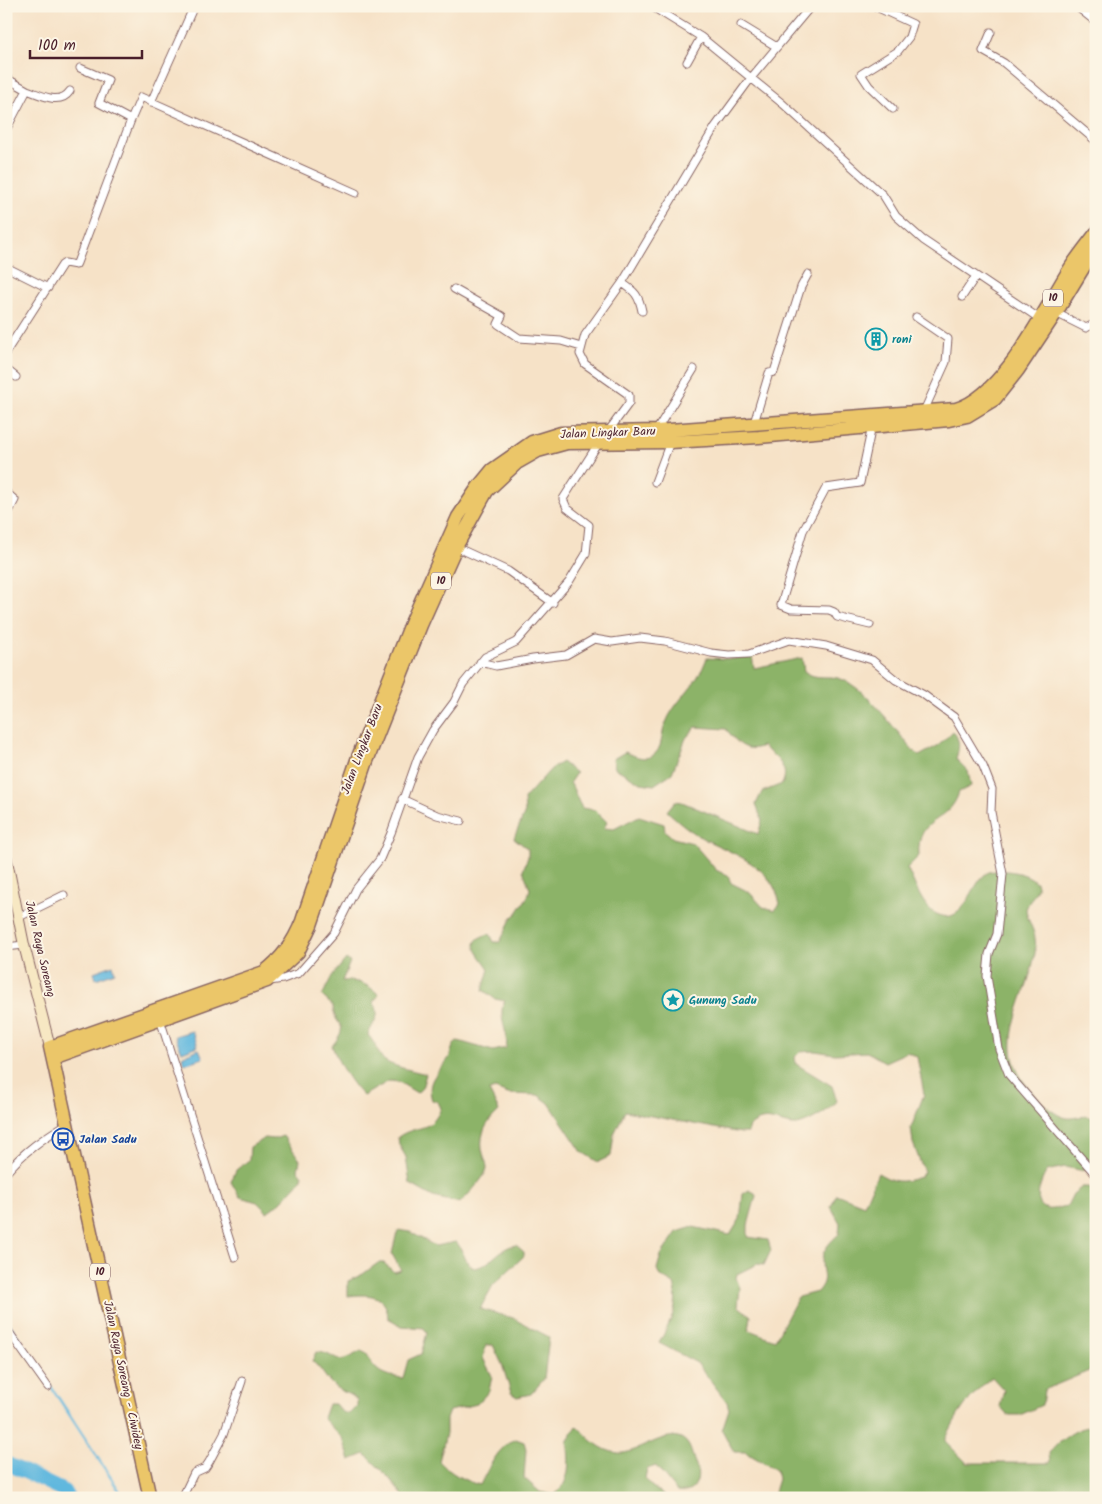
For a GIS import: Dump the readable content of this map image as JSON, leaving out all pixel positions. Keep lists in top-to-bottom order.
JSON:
{
  "streets": {
    "highway": ["10", "Jalan Lingkar Baru", "Jalan Raya Soreang - Ciwidey"],
    "main road": ["Jalan Raya Soreang"]
  },
  "crossings": [
    ["Jalan Lingkar Baru", "Jalan Raya Soreang"],
    ["Jalan Lingkar Baru", "Jalan Raya Soreang - Ciwidey"],
    ["Jalan Raya Soreang", "Jalan Raya Soreang - Ciwidey"]
  ],
  "places": {
    "building": ["roni"],
    "place": ["Gunung Sadu"],
    "bus stop": ["Jalan Sadu"]
  },
  "scale_bar": "100 m"
}
